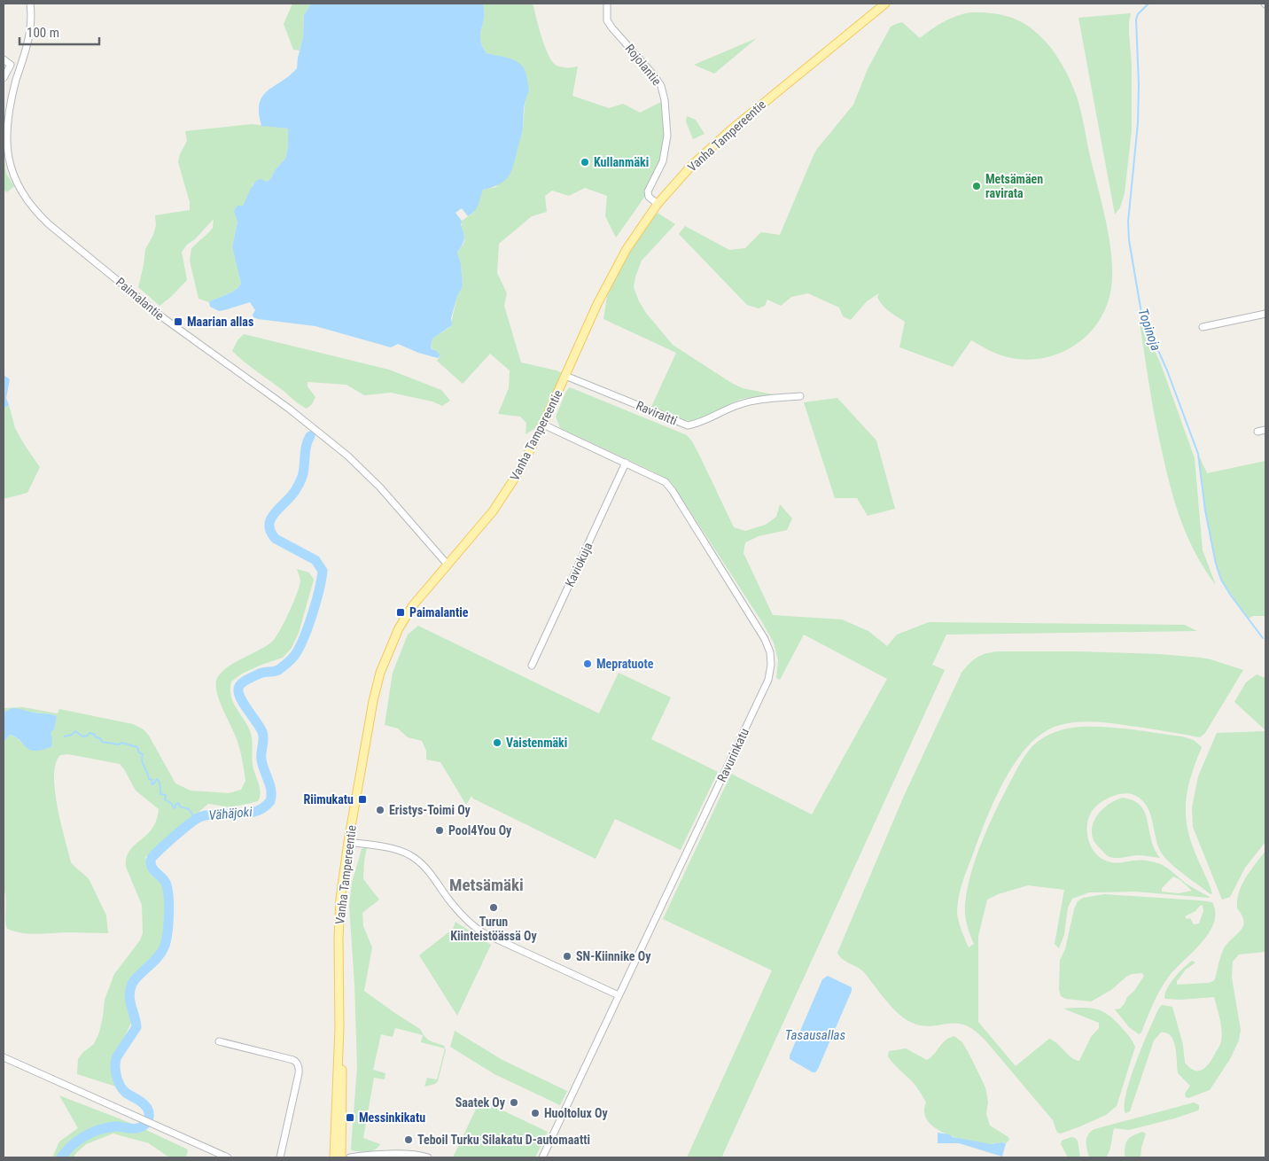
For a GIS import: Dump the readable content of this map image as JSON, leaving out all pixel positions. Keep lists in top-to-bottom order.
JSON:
{
  "streets": {
    "main road": ["Vanha Tampereentie"],
    "street": [
      "Rojolantie",
      "Paimalantie",
      "Raviraitti",
      "Kaviokuja",
      "Ravurinkatu"
    ]
  },
  "crossings": [
    ["Rojolantie", "Vanha Tampereentie"],
    ["Vanha Tampereentie", "Paimalantie"],
    ["Vanha Tampereentie", "Raviraitti"],
    ["Vanha Tampereentie", "Ravurinkatu"],
    ["Kaviokuja", "Ravurinkatu"]
  ],
  "districts": ["Metsämäki"],
  "water": ["Topinoja", "Vähäjoki", "Tasausallas"],
  "places": {
    "other": [
      "Kullanmäki",
      "Metsämäen ravirata",
      "Mepratuote",
      "Vaistenmäki",
      "Eristys-Toimi Oy",
      "Pool4You Oy",
      "Turun Kiinteistöässä Oy",
      "SN-Kiinnike Oy",
      "Saatek Oy",
      "Huoltolux Oy",
      "Teboil Turku Silakatu D-automaatti"
    ],
    "transit": [
      "Maarian allas",
      "Paimalantie",
      "Riimukatu",
      "Messinkikatu"
    ]
  },
  "scale_bar": "100 m"
}
